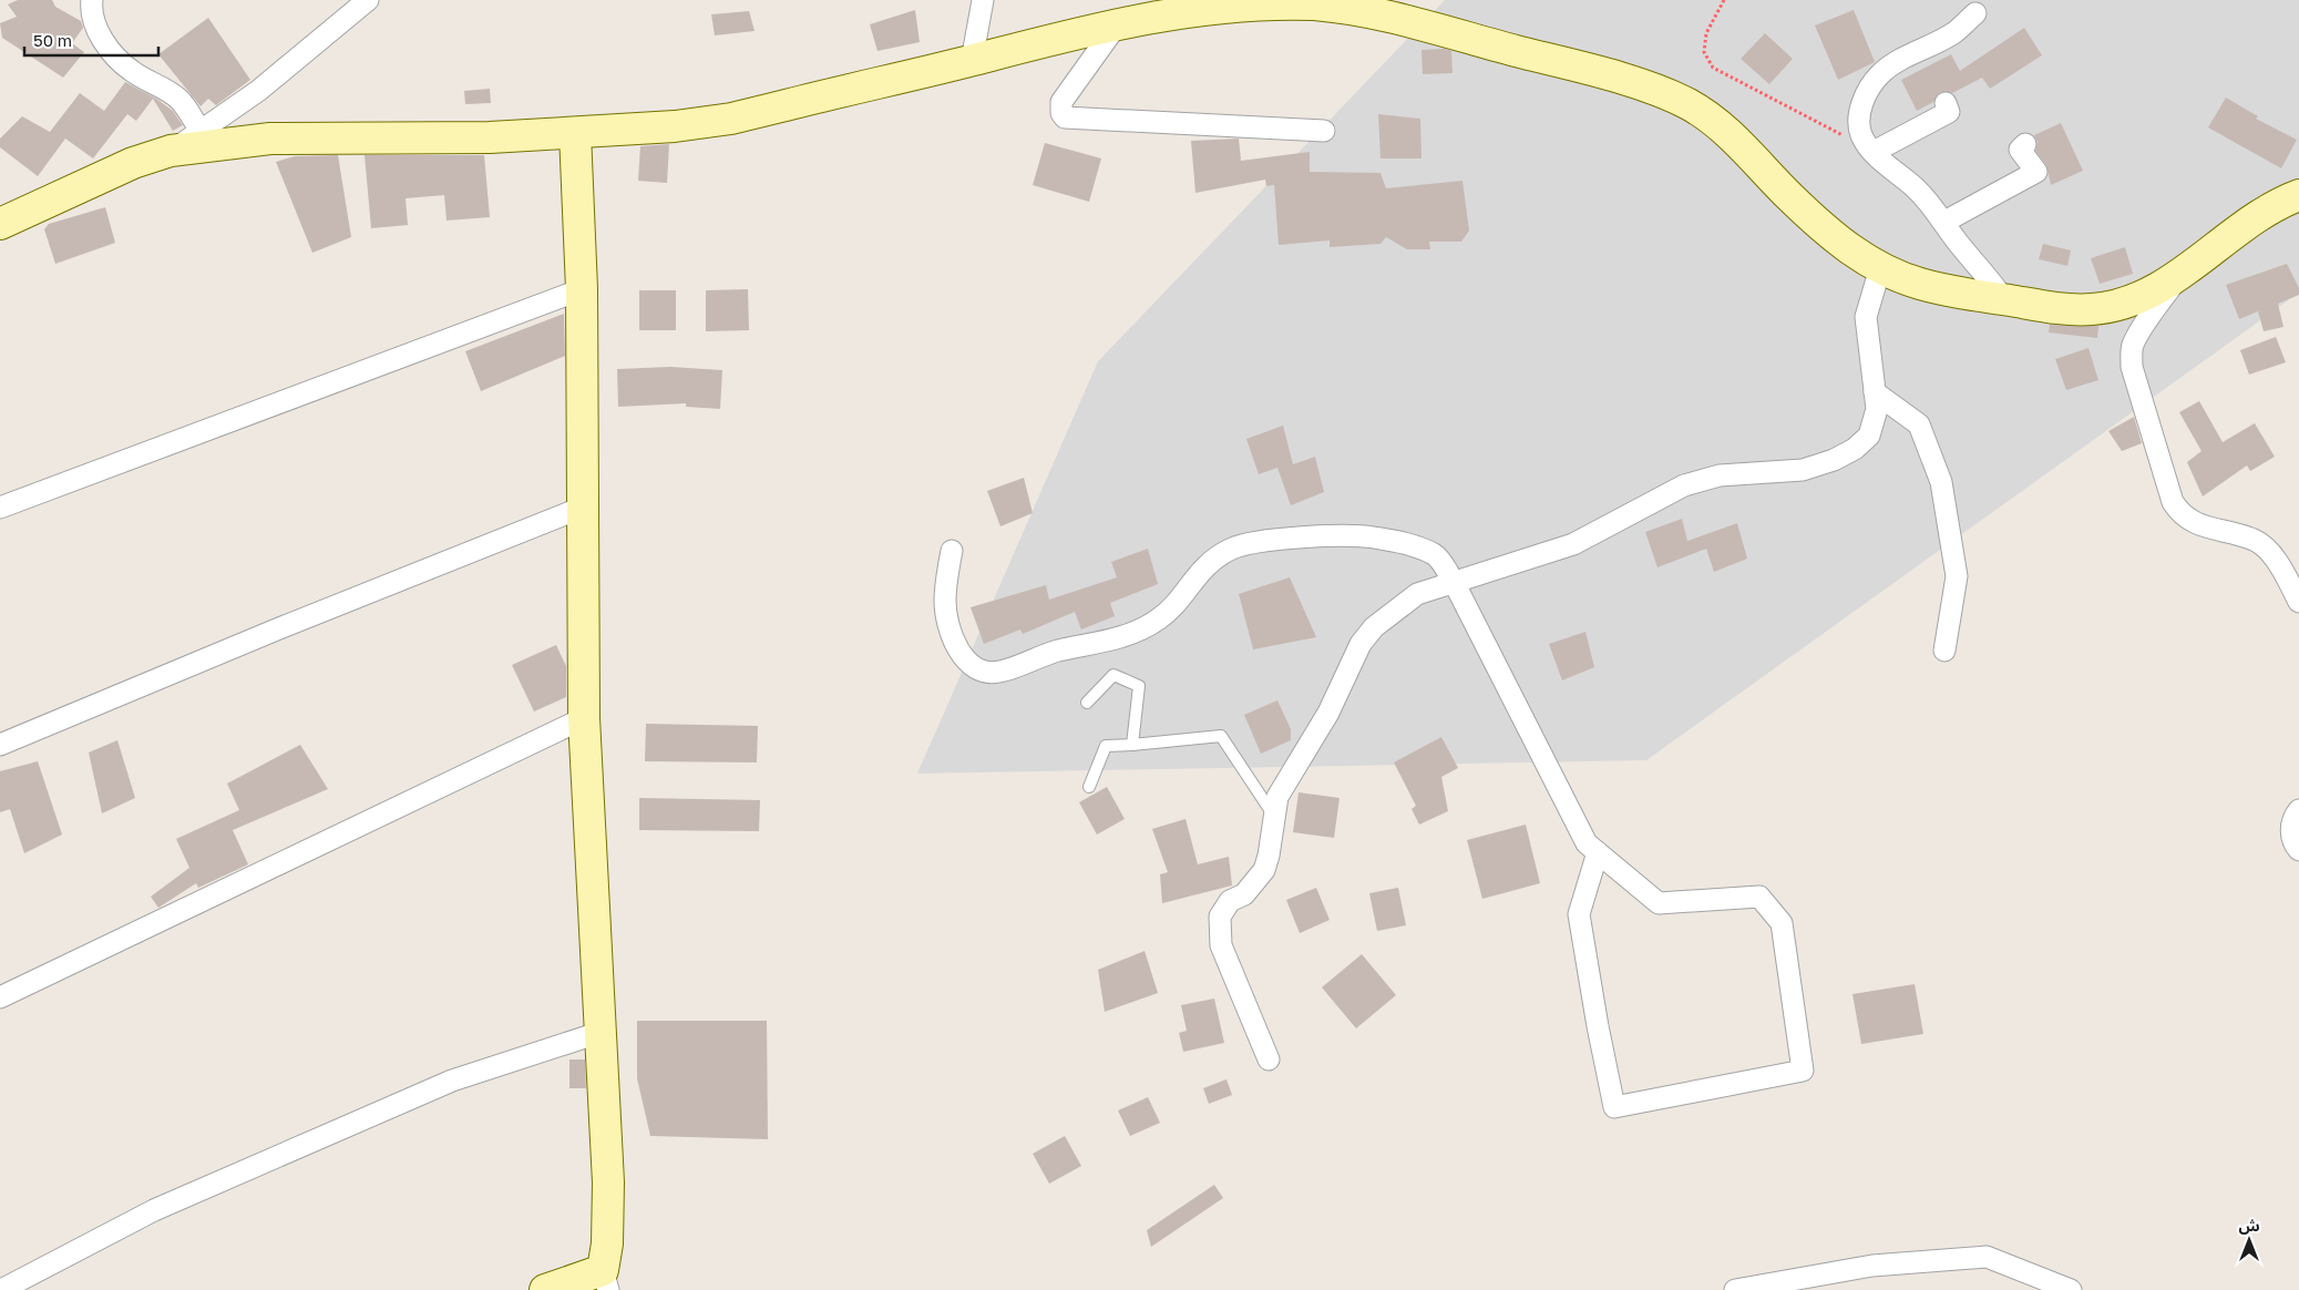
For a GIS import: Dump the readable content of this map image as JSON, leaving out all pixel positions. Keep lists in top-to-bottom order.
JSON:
{
  "scale_bar": "50 m",
  "north": "top"
}
